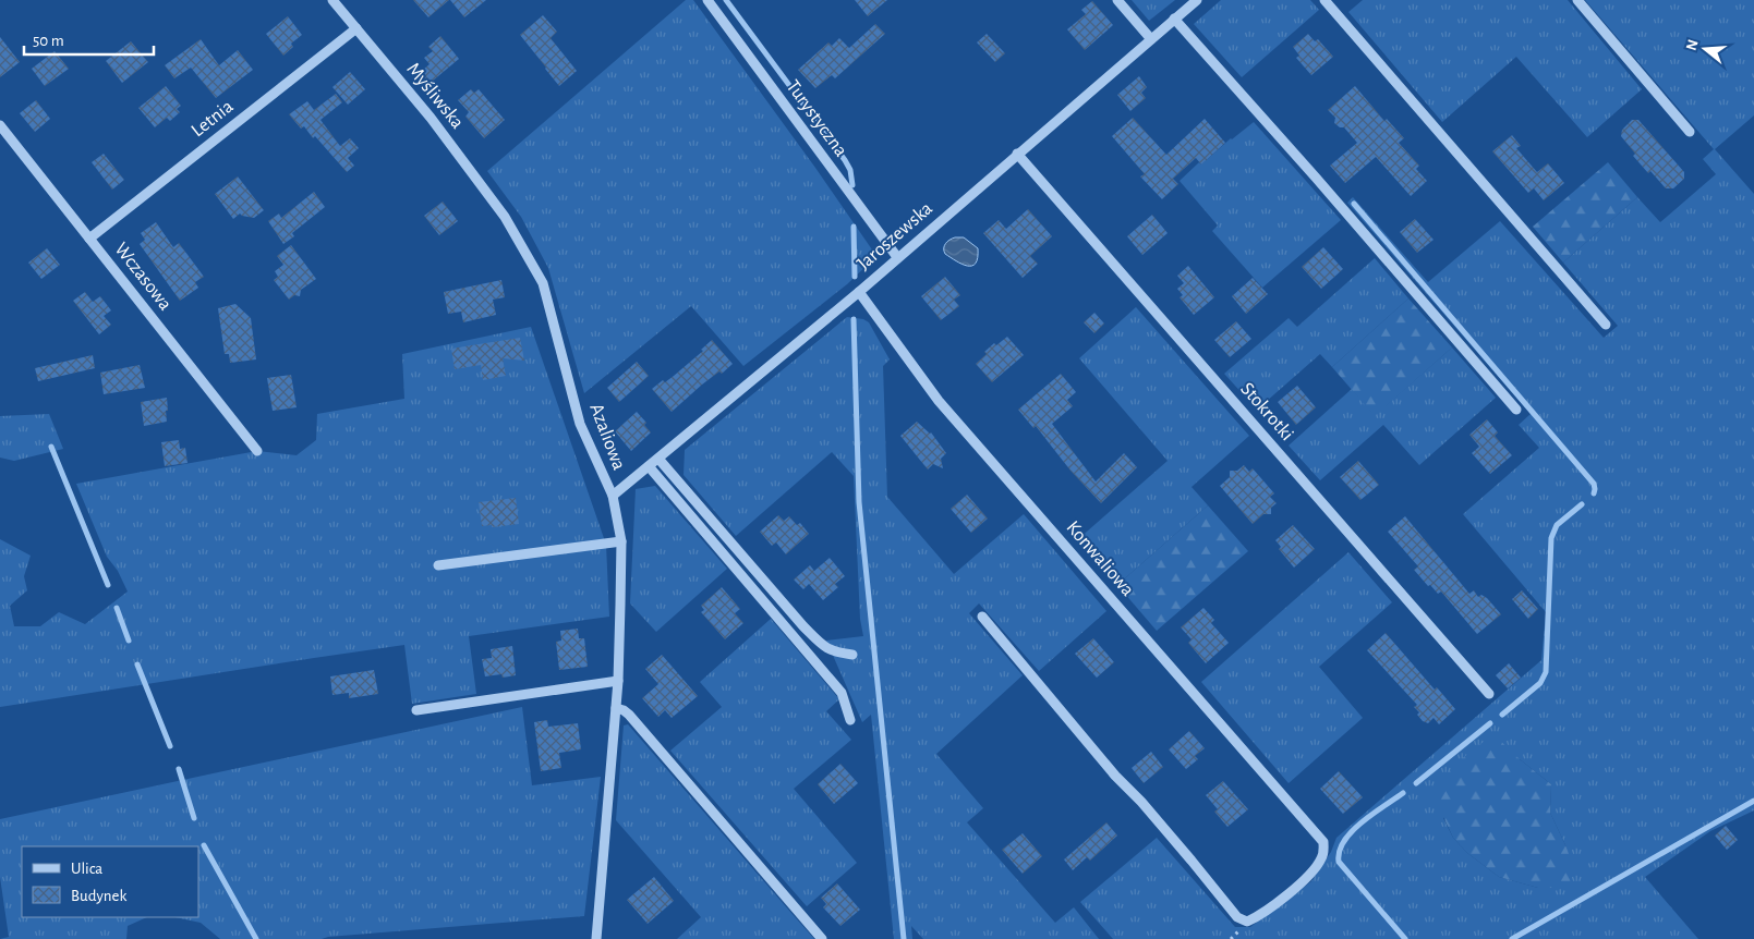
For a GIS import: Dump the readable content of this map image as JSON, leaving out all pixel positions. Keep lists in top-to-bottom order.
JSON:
{
  "streets": {
    "street": [
      "Myśliwska",
      "Letnia",
      "Turystyczna",
      "Jaroszewska",
      "Wczasowa",
      "Stokrotki",
      "Azaliowa",
      "Konwaliowa"
    ]
  },
  "crossings": [
    ["Myśliwska", "Letnia"],
    ["Myśliwska", "Azaliowa"],
    ["Letnia", "Wczasowa"],
    ["Turystyczna", "Jaroszewska"],
    ["Jaroszewska", "Stokrotki"],
    ["Jaroszewska", "Azaliowa"],
    ["Jaroszewska", "Konwaliowa"]
  ],
  "legend": ["Ulica", "Budynek"],
  "scale_bar": "50 m",
  "north": "left"
}
